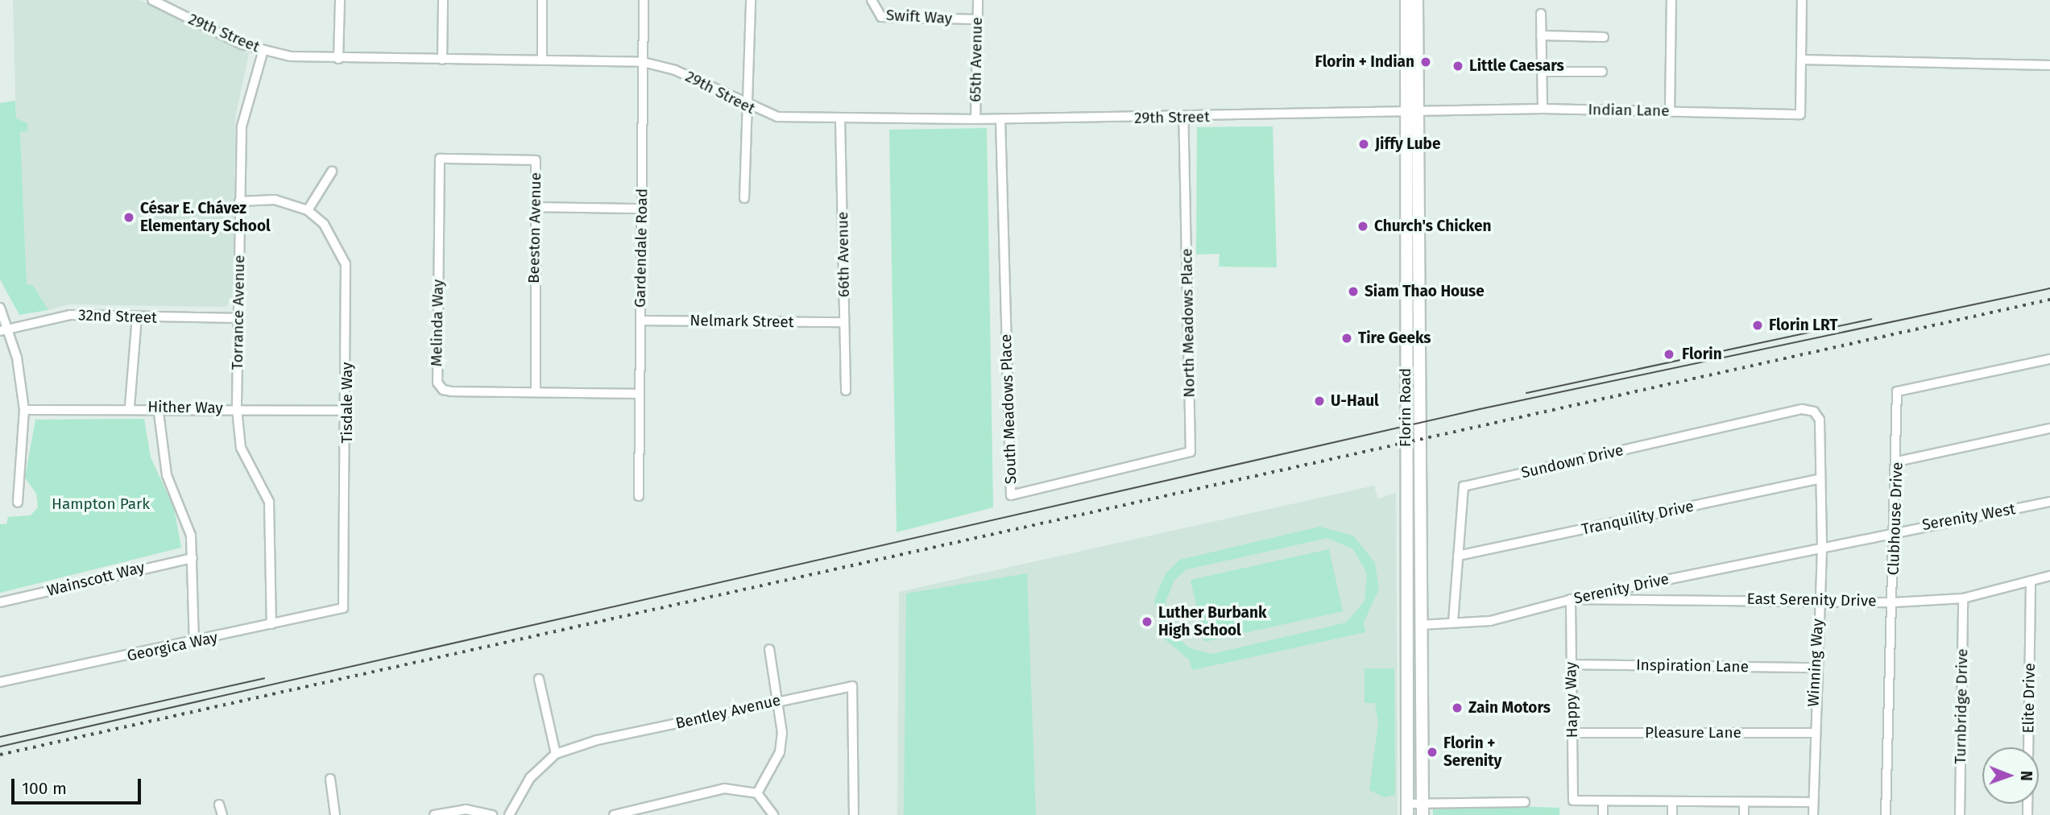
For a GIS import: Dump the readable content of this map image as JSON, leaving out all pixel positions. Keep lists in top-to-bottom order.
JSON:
{
  "streets": {
    "main road": ["Florin Road"],
    "street": [
      "Swift Way",
      "29th Street",
      "65th Avenue",
      "Indian Lane",
      "Beeston Avenue",
      "Gardendale Road",
      "66th Avenue",
      "Torrance Avenue",
      "32nd Street",
      "Nelmark Street",
      "Melinda Way",
      "North Meadows Place",
      "Tisdale Way",
      "Hither Way",
      "South Meadows Place",
      "Sundown Drive",
      "Serenity West",
      "Tranquility Drive",
      "Clubhouse Drive",
      "Wainscott Way",
      "Serenity Drive",
      "East Serenity Drive",
      "Georgica Way",
      "Winning Way",
      "Inspiration Lane",
      "Elite Drive",
      "Happy Way",
      "Turnbridge Drive",
      "Bentley Avenue",
      "Pleasure Lane"
    ]
  },
  "crossings": [
    ["Swift Way", "65th Avenue"],
    ["29th Street", "65th Avenue"],
    ["29th Street", "Indian Lane"],
    ["29th Street", "Gardendale Road"],
    ["29th Street", "66th Avenue"],
    ["29th Street", "Torrance Avenue"],
    ["29th Street", "North Meadows Place"],
    ["29th Street", "Florin Road"],
    ["29th Street", "South Meadows Place"],
    ["Indian Lane", "Florin Road"],
    ["Beeston Avenue", "Melinda Way"],
    ["Gardendale Road", "Nelmark Street"],
    ["Gardendale Road", "Melinda Way"],
    ["66th Avenue", "Nelmark Street"],
    ["Torrance Avenue", "32nd Street"],
    ["Torrance Avenue", "Tisdale Way"],
    ["Torrance Avenue", "Hither Way"],
    ["Torrance Avenue", "Georgica Way"],
    ["North Meadows Place", "South Meadows Place"],
    ["Tisdale Way", "Hither Way"],
    ["Tisdale Way", "Georgica Way"],
    ["Florin Road", "Serenity Drive"],
    ["Sundown Drive", "Tranquility Drive"],
    ["Sundown Drive", "Serenity Drive"],
    ["Sundown Drive", "Winning Way"],
    ["Serenity West", "Clubhouse Drive"],
    ["Serenity West", "Serenity Drive"],
    ["Serenity West", "Winning Way"],
    ["Tranquility Drive", "Winning Way"],
    ["Clubhouse Drive", "East Serenity Drive"],
    ["Serenity Drive", "East Serenity Drive"],
    ["Serenity Drive", "Winning Way"],
    ["Serenity Drive", "Happy Way"],
    ["East Serenity Drive", "Winning Way"],
    ["East Serenity Drive", "Elite Drive"],
    ["East Serenity Drive", "Happy Way"],
    ["East Serenity Drive", "Turnbridge Drive"],
    ["Winning Way", "Inspiration Lane"],
    ["Winning Way", "Pleasure Lane"],
    ["Inspiration Lane", "Happy Way"],
    ["Happy Way", "Pleasure Lane"]
  ],
  "parks": ["Hampton Park"],
  "places": [
    "Florin + Indian",
    "Little Caesars",
    "Jiffy Lube",
    "César E. Chávez Elementary School",
    "Church's Chicken",
    "Siam Thao House",
    "Florin LRT",
    "Tire Geeks",
    "Florin",
    "U-Haul",
    "Luther Burbank High School",
    "Zain Motors",
    "Florin + Serenity"
  ],
  "scale_bar": "100 m",
  "north": "right"
}
